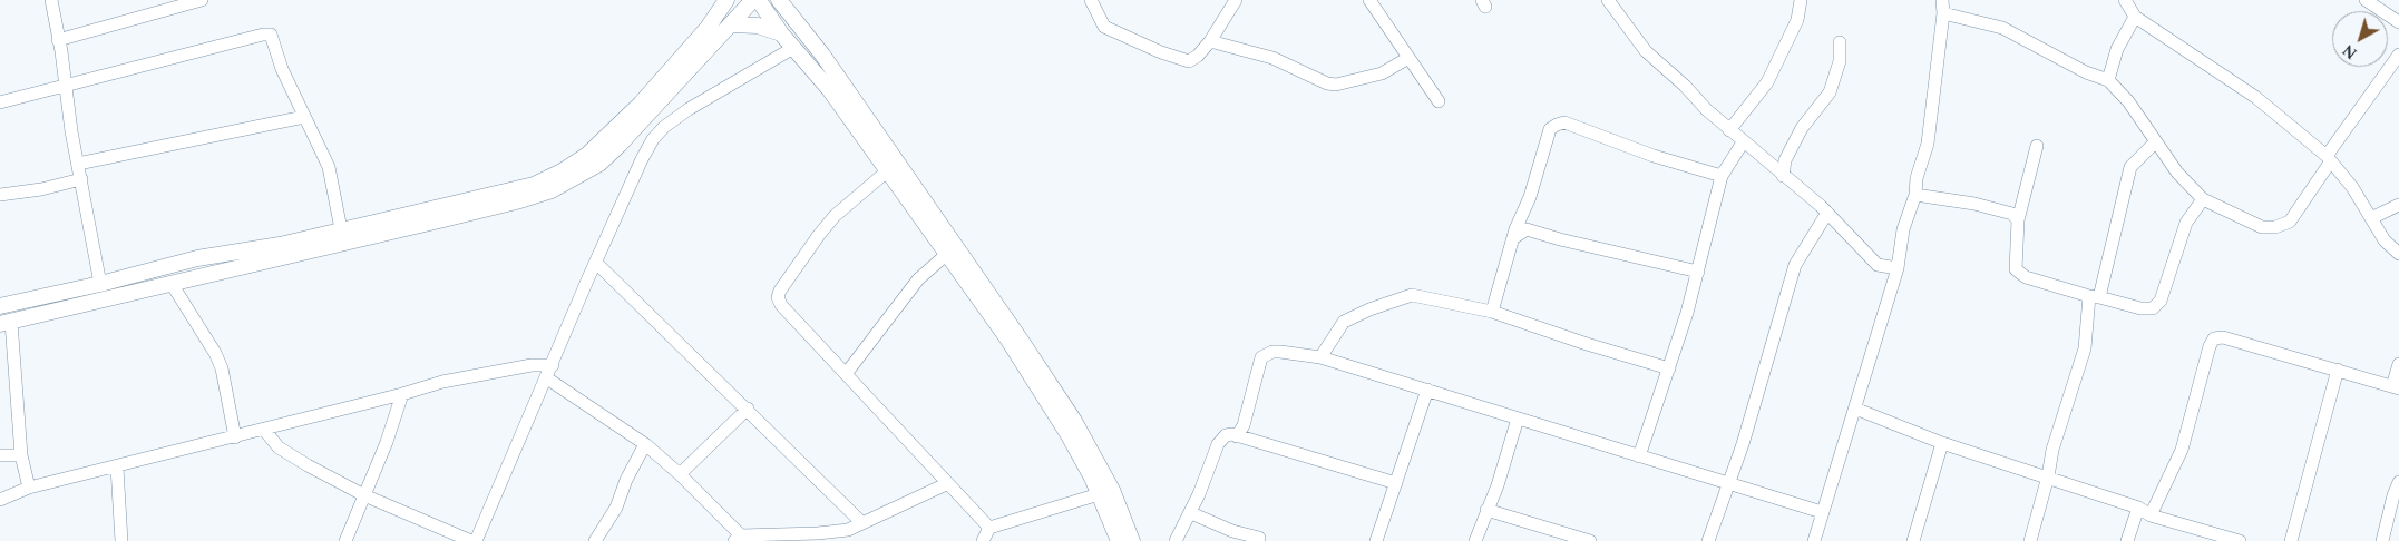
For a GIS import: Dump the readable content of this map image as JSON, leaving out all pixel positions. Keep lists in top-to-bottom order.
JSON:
{
  "north": "bottom left"
}
